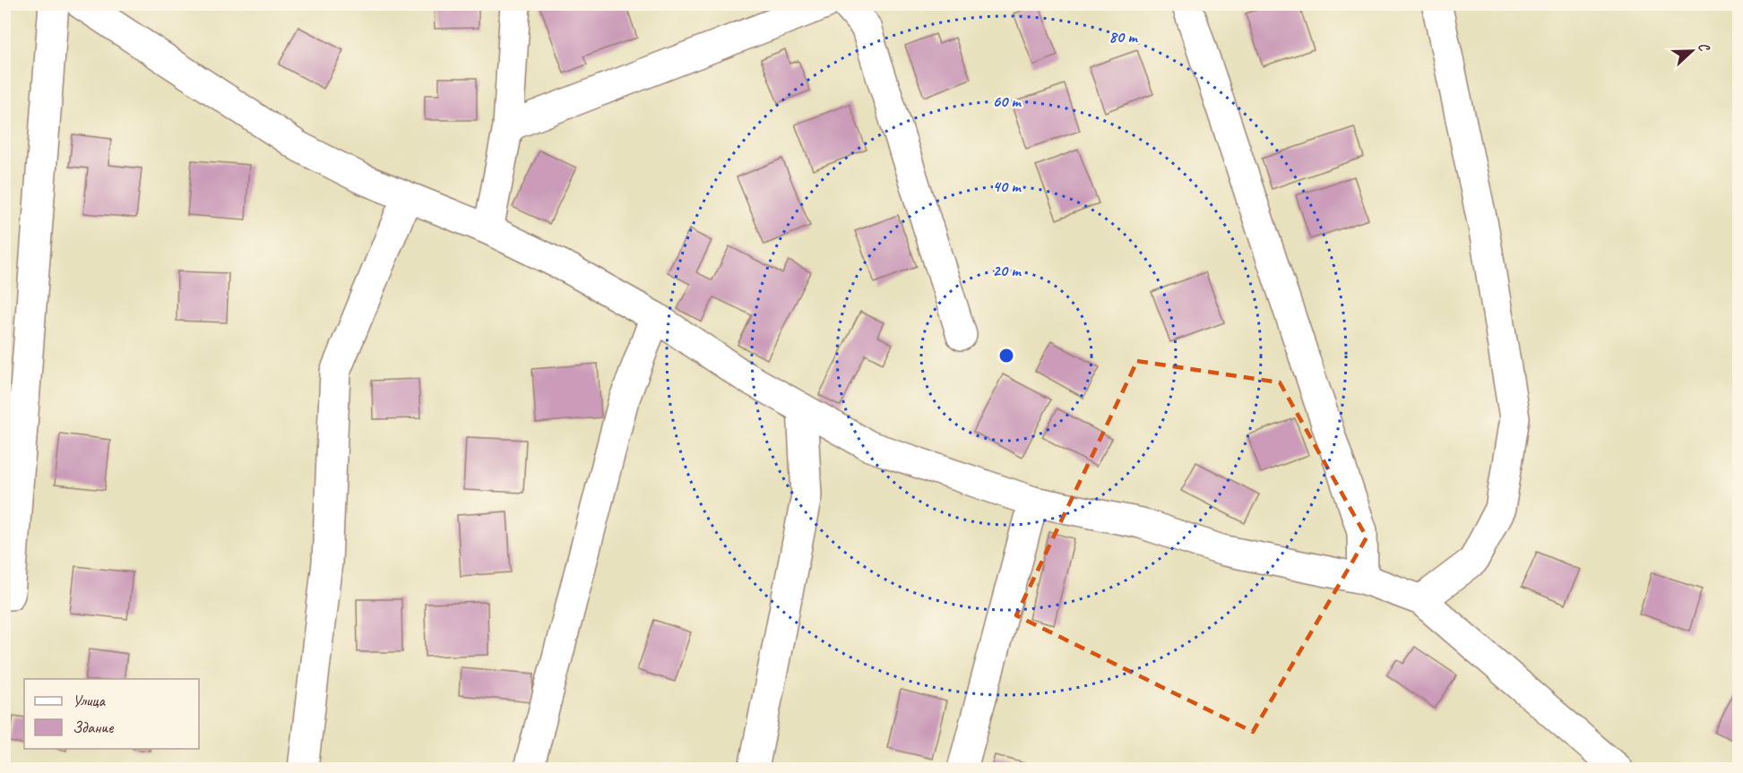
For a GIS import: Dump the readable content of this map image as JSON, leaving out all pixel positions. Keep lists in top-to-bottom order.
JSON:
{
  "legend": ["Улица", "Здание"],
  "north": "right",
  "rings": [
    "80 m",
    "60 m",
    "40 m",
    "20 m"
  ]
}
